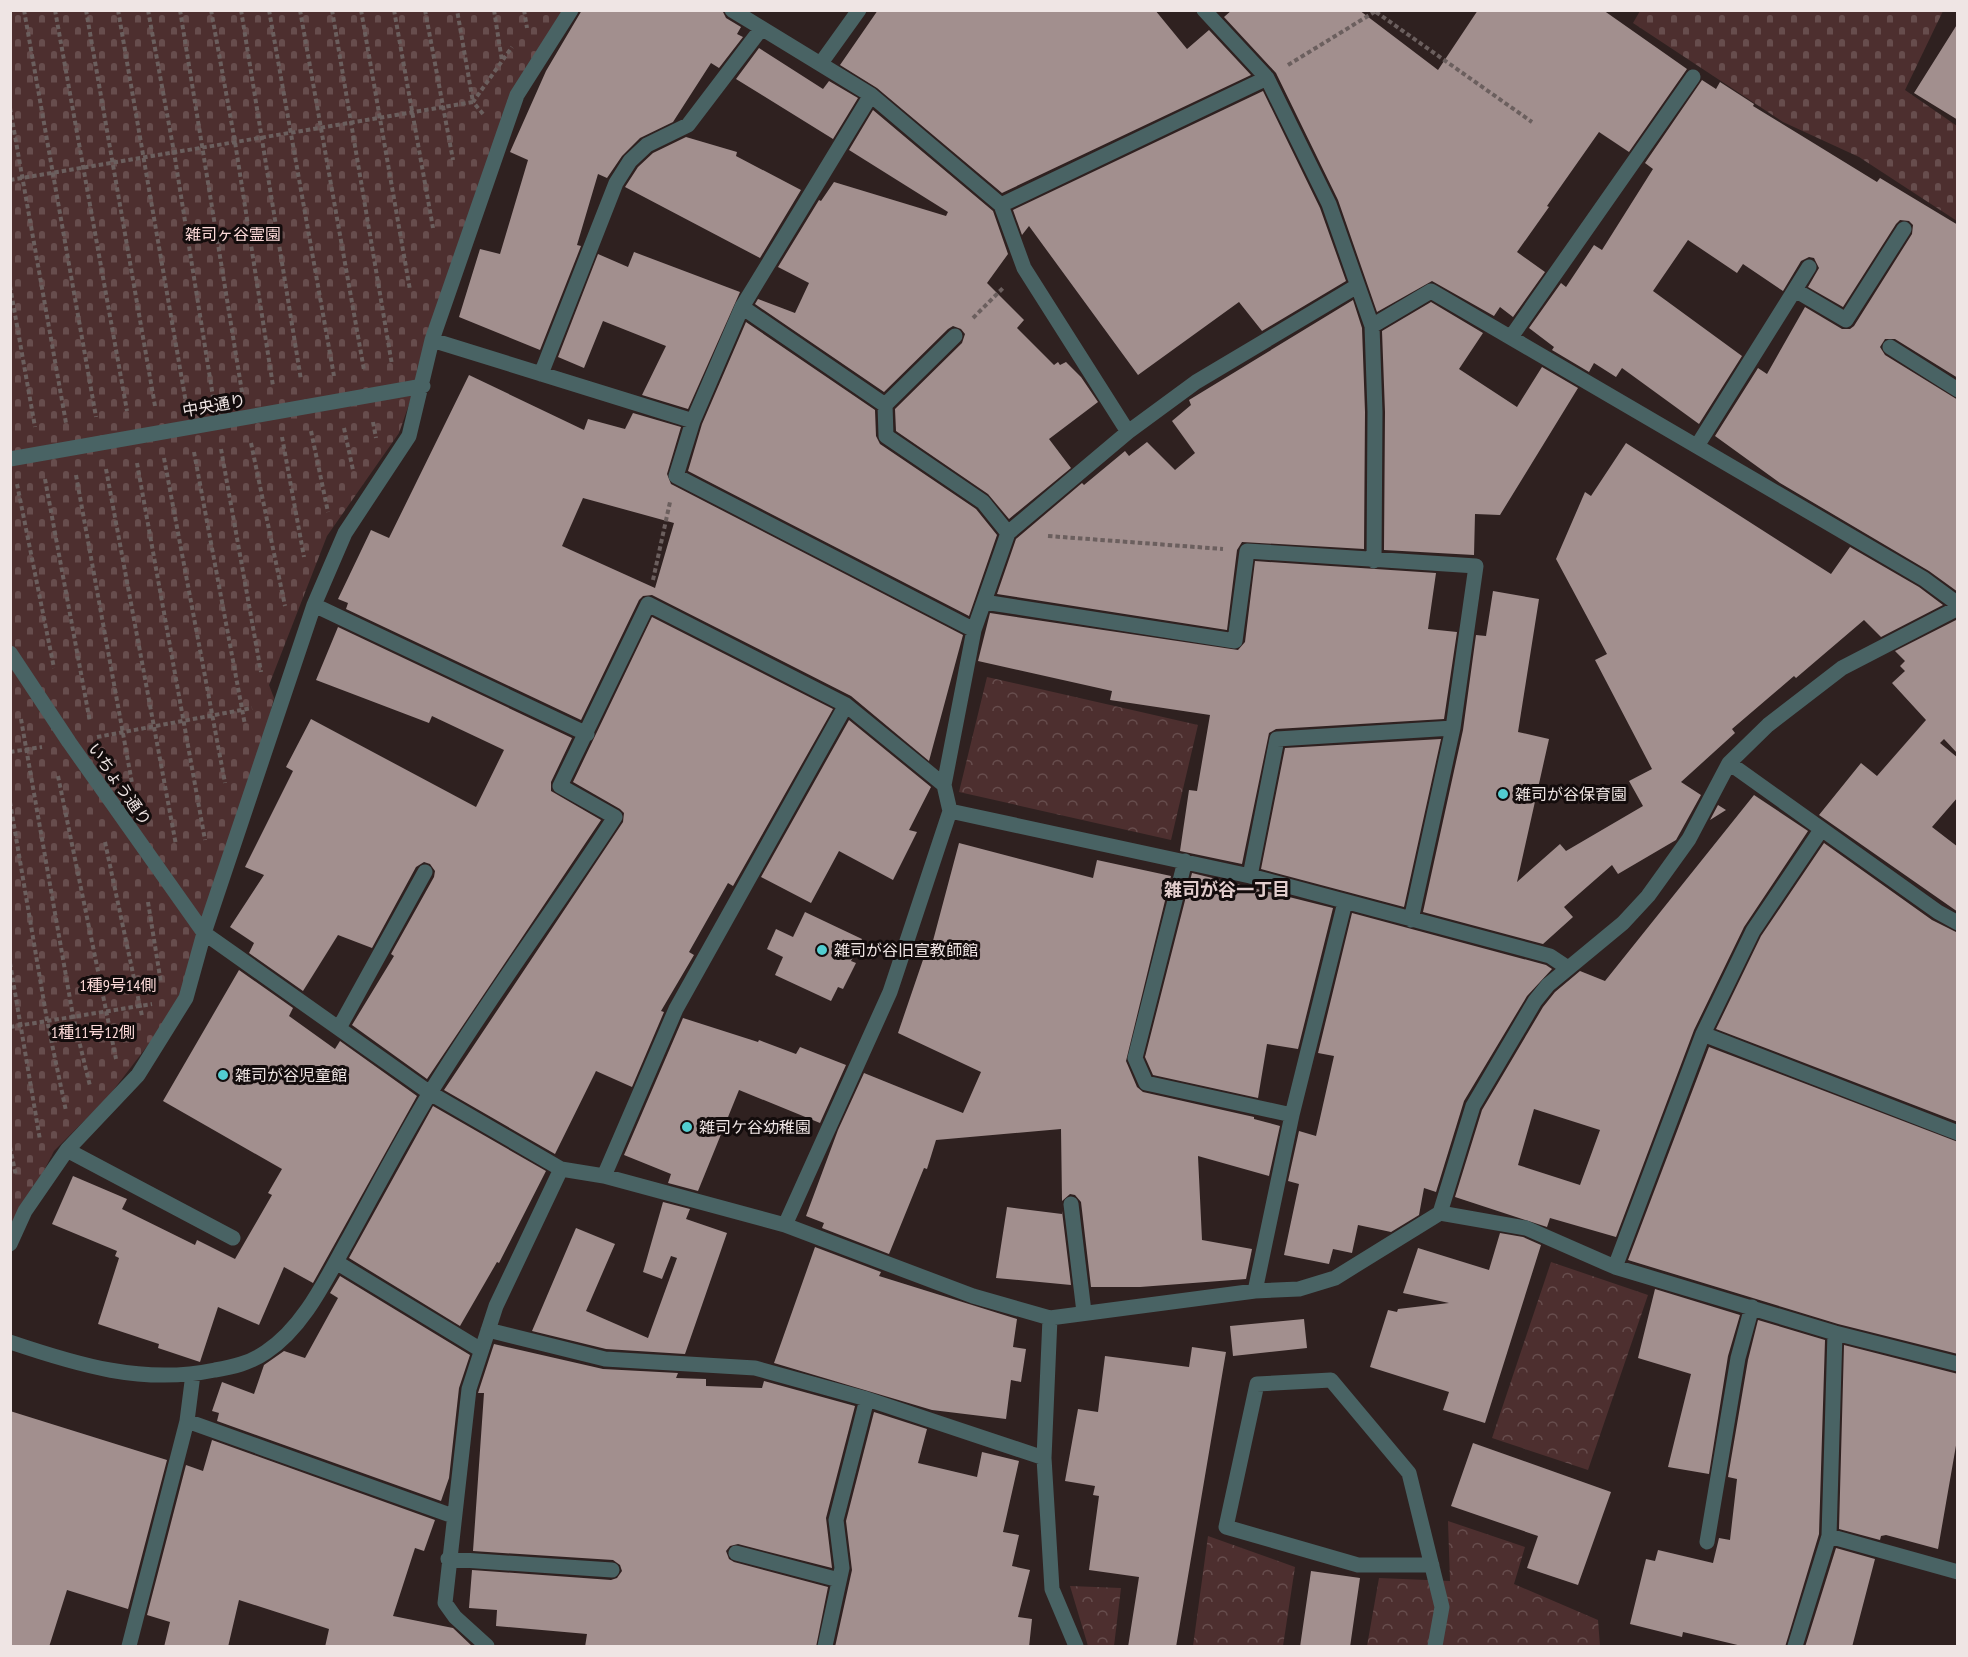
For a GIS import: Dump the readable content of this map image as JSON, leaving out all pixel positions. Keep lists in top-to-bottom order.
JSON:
{
  "streets": {
    "street": ["中央通り", "いちょう通り"]
  },
  "districts": ["雑司が谷一丁目"],
  "parks": ["雑司ヶ谷霊園", "1種9号14側", "1種11号12側"],
  "places": [
    "雑司が谷保育園",
    "雑司が谷旧宣教師館",
    "雑司が谷児童館",
    "雑司ケ谷幼稚園"
  ]
}
